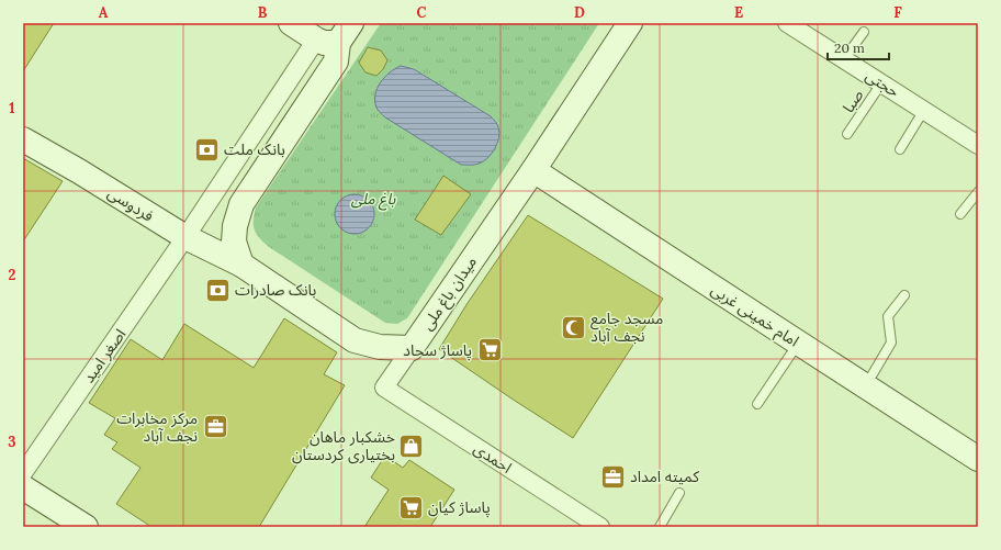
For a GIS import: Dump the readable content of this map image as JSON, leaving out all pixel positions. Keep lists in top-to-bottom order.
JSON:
{
  "streets": {
    "main road": ["فردوسی", "میدان باغ ملی", "امام خمینی غربی"],
    "street": ["حجتی", "اصغر امید", "احمدی"],
    "lane": ["صبا"]
  },
  "crossings": [
    ["حجتی", "صبا"],
    ["فردوسی", "اصغر امید"],
    ["میدان باغ ملی", "امام خمینی غربی"],
    ["میدان باغ ملی", "احمدی"]
  ],
  "parks": ["باغ ملی"],
  "places": {
    "bank": ["بانک ملت", "بانک صادرات"],
    "mosque": ["مسجد جامع نجف آباد"],
    "supermarket": ["پاساژ سحاد", "پاساژ کیان"],
    "office": ["مرکز مخابرات نجف آباد", "کمیته امداد"],
    "shop": ["خشکبار ماهان بختیاری کردستان"]
  },
  "scale_bar": "20 m",
  "grid": {
    "columns": [
      "A",
      "B",
      "C",
      "D",
      "E",
      "F"
    ],
    "rows": ["1", "2", "3"]
  }
}
